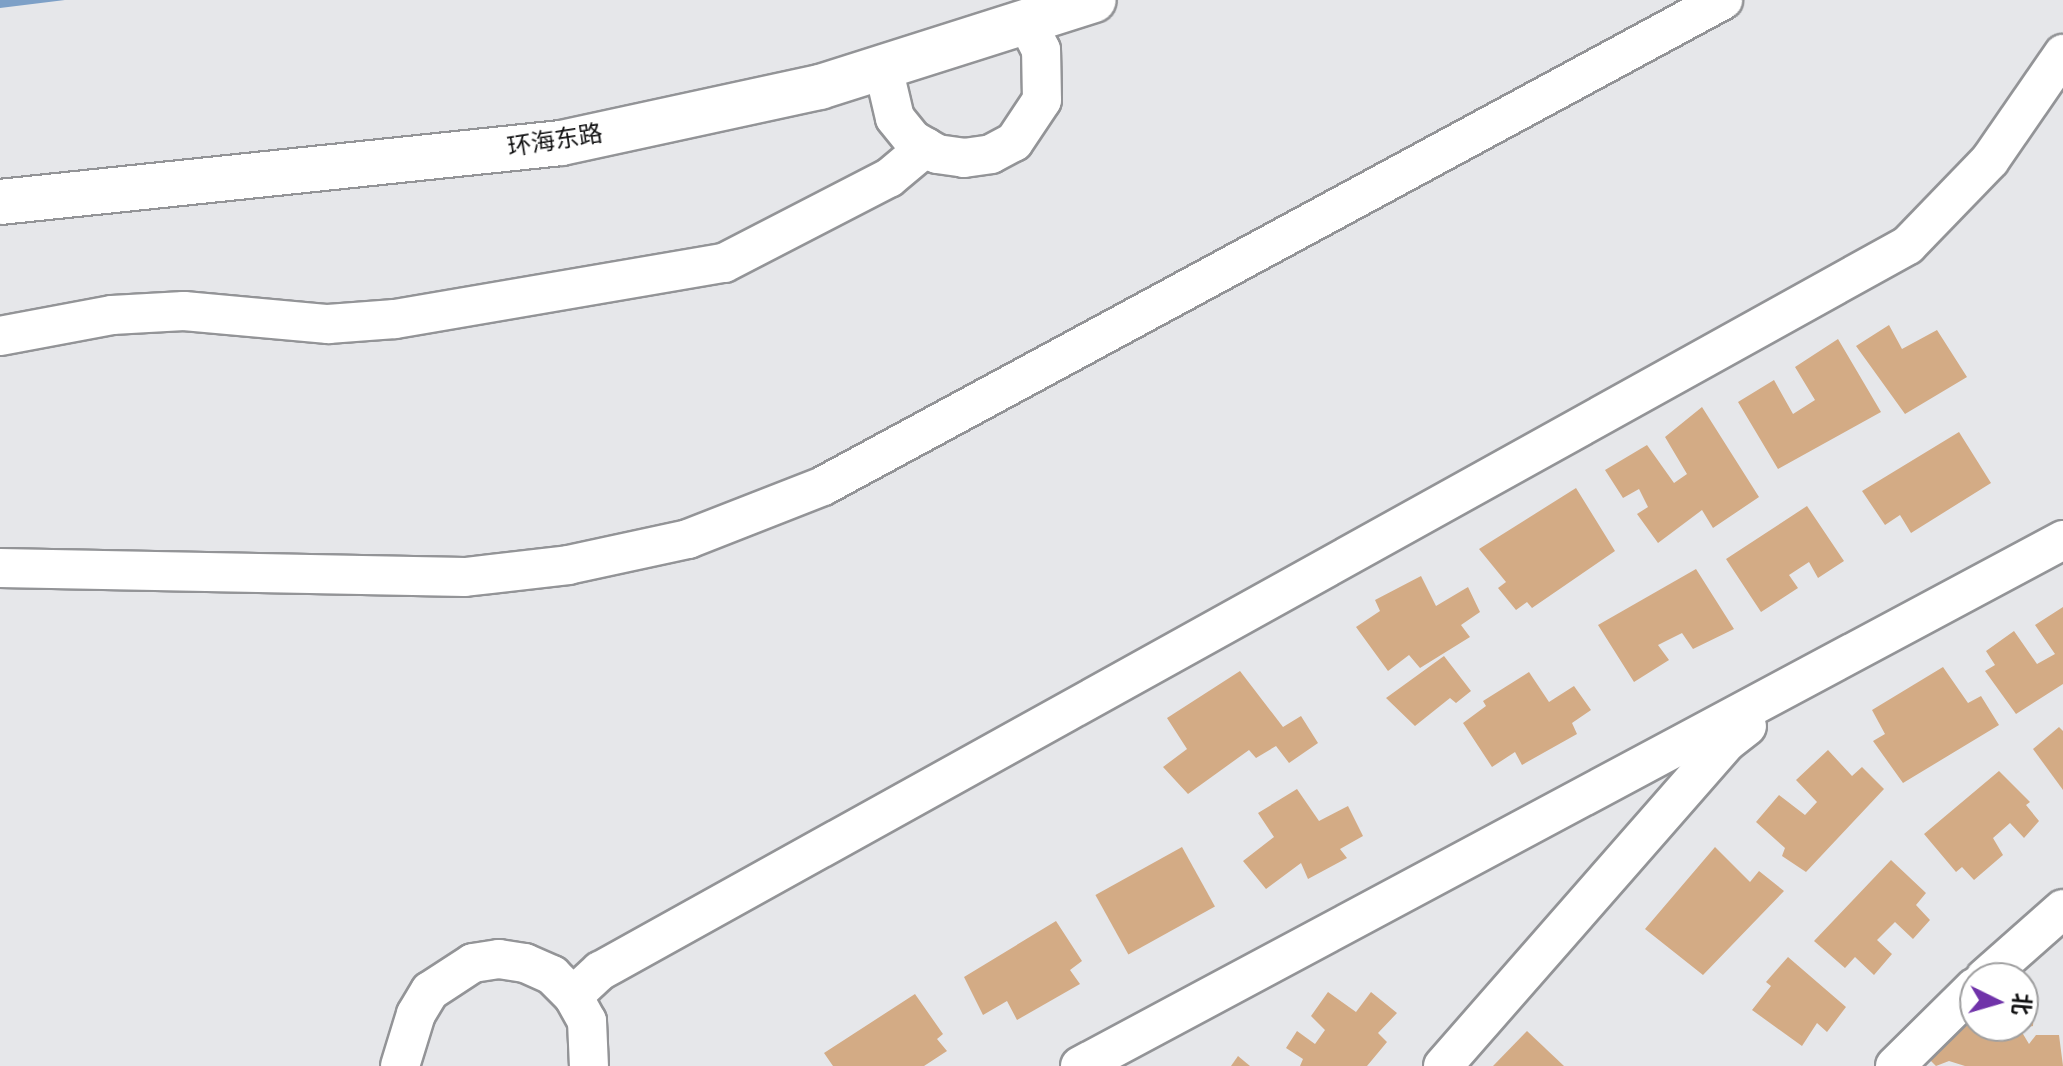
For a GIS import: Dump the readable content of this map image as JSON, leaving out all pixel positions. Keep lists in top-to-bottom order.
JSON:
{
  "streets": {
    "highway": ["环海东路"]
  },
  "north": "right"
}
